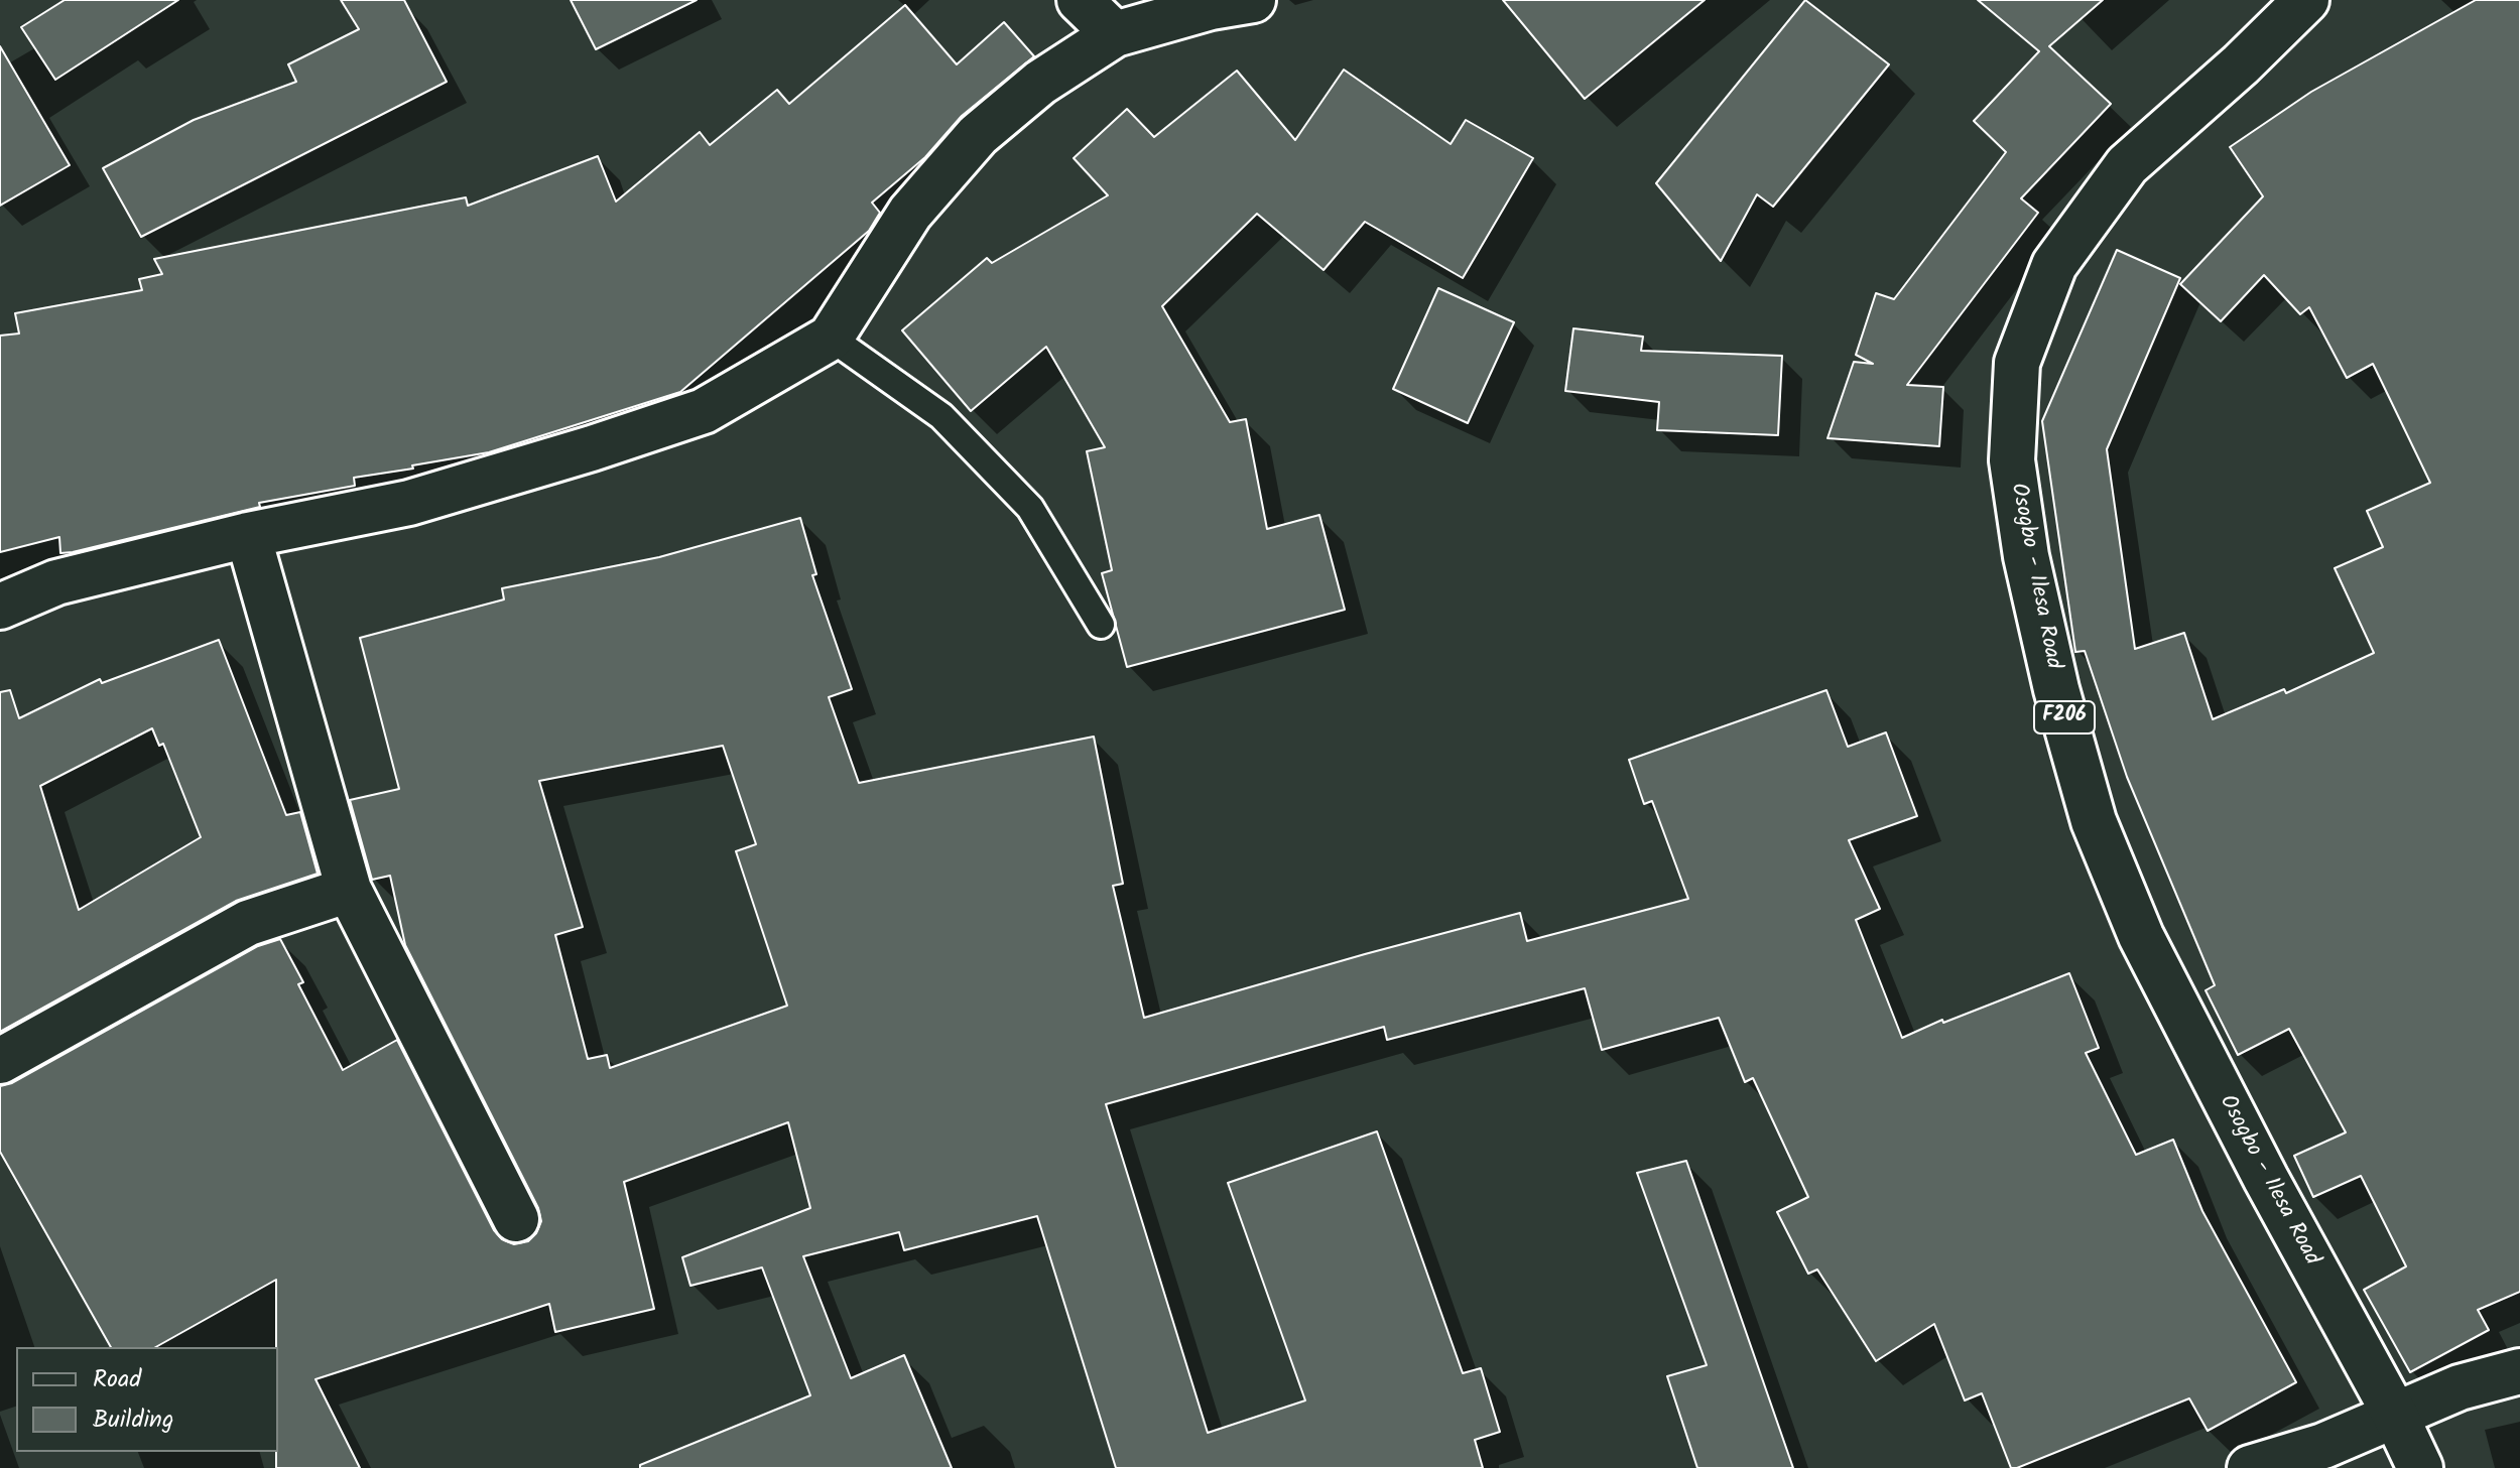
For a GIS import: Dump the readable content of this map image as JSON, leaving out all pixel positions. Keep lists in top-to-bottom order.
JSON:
{
  "streets": {
    "street": ["Osogbo - Ilesa Road", "F206"]
  },
  "legend": ["Road", "Building"]
}
